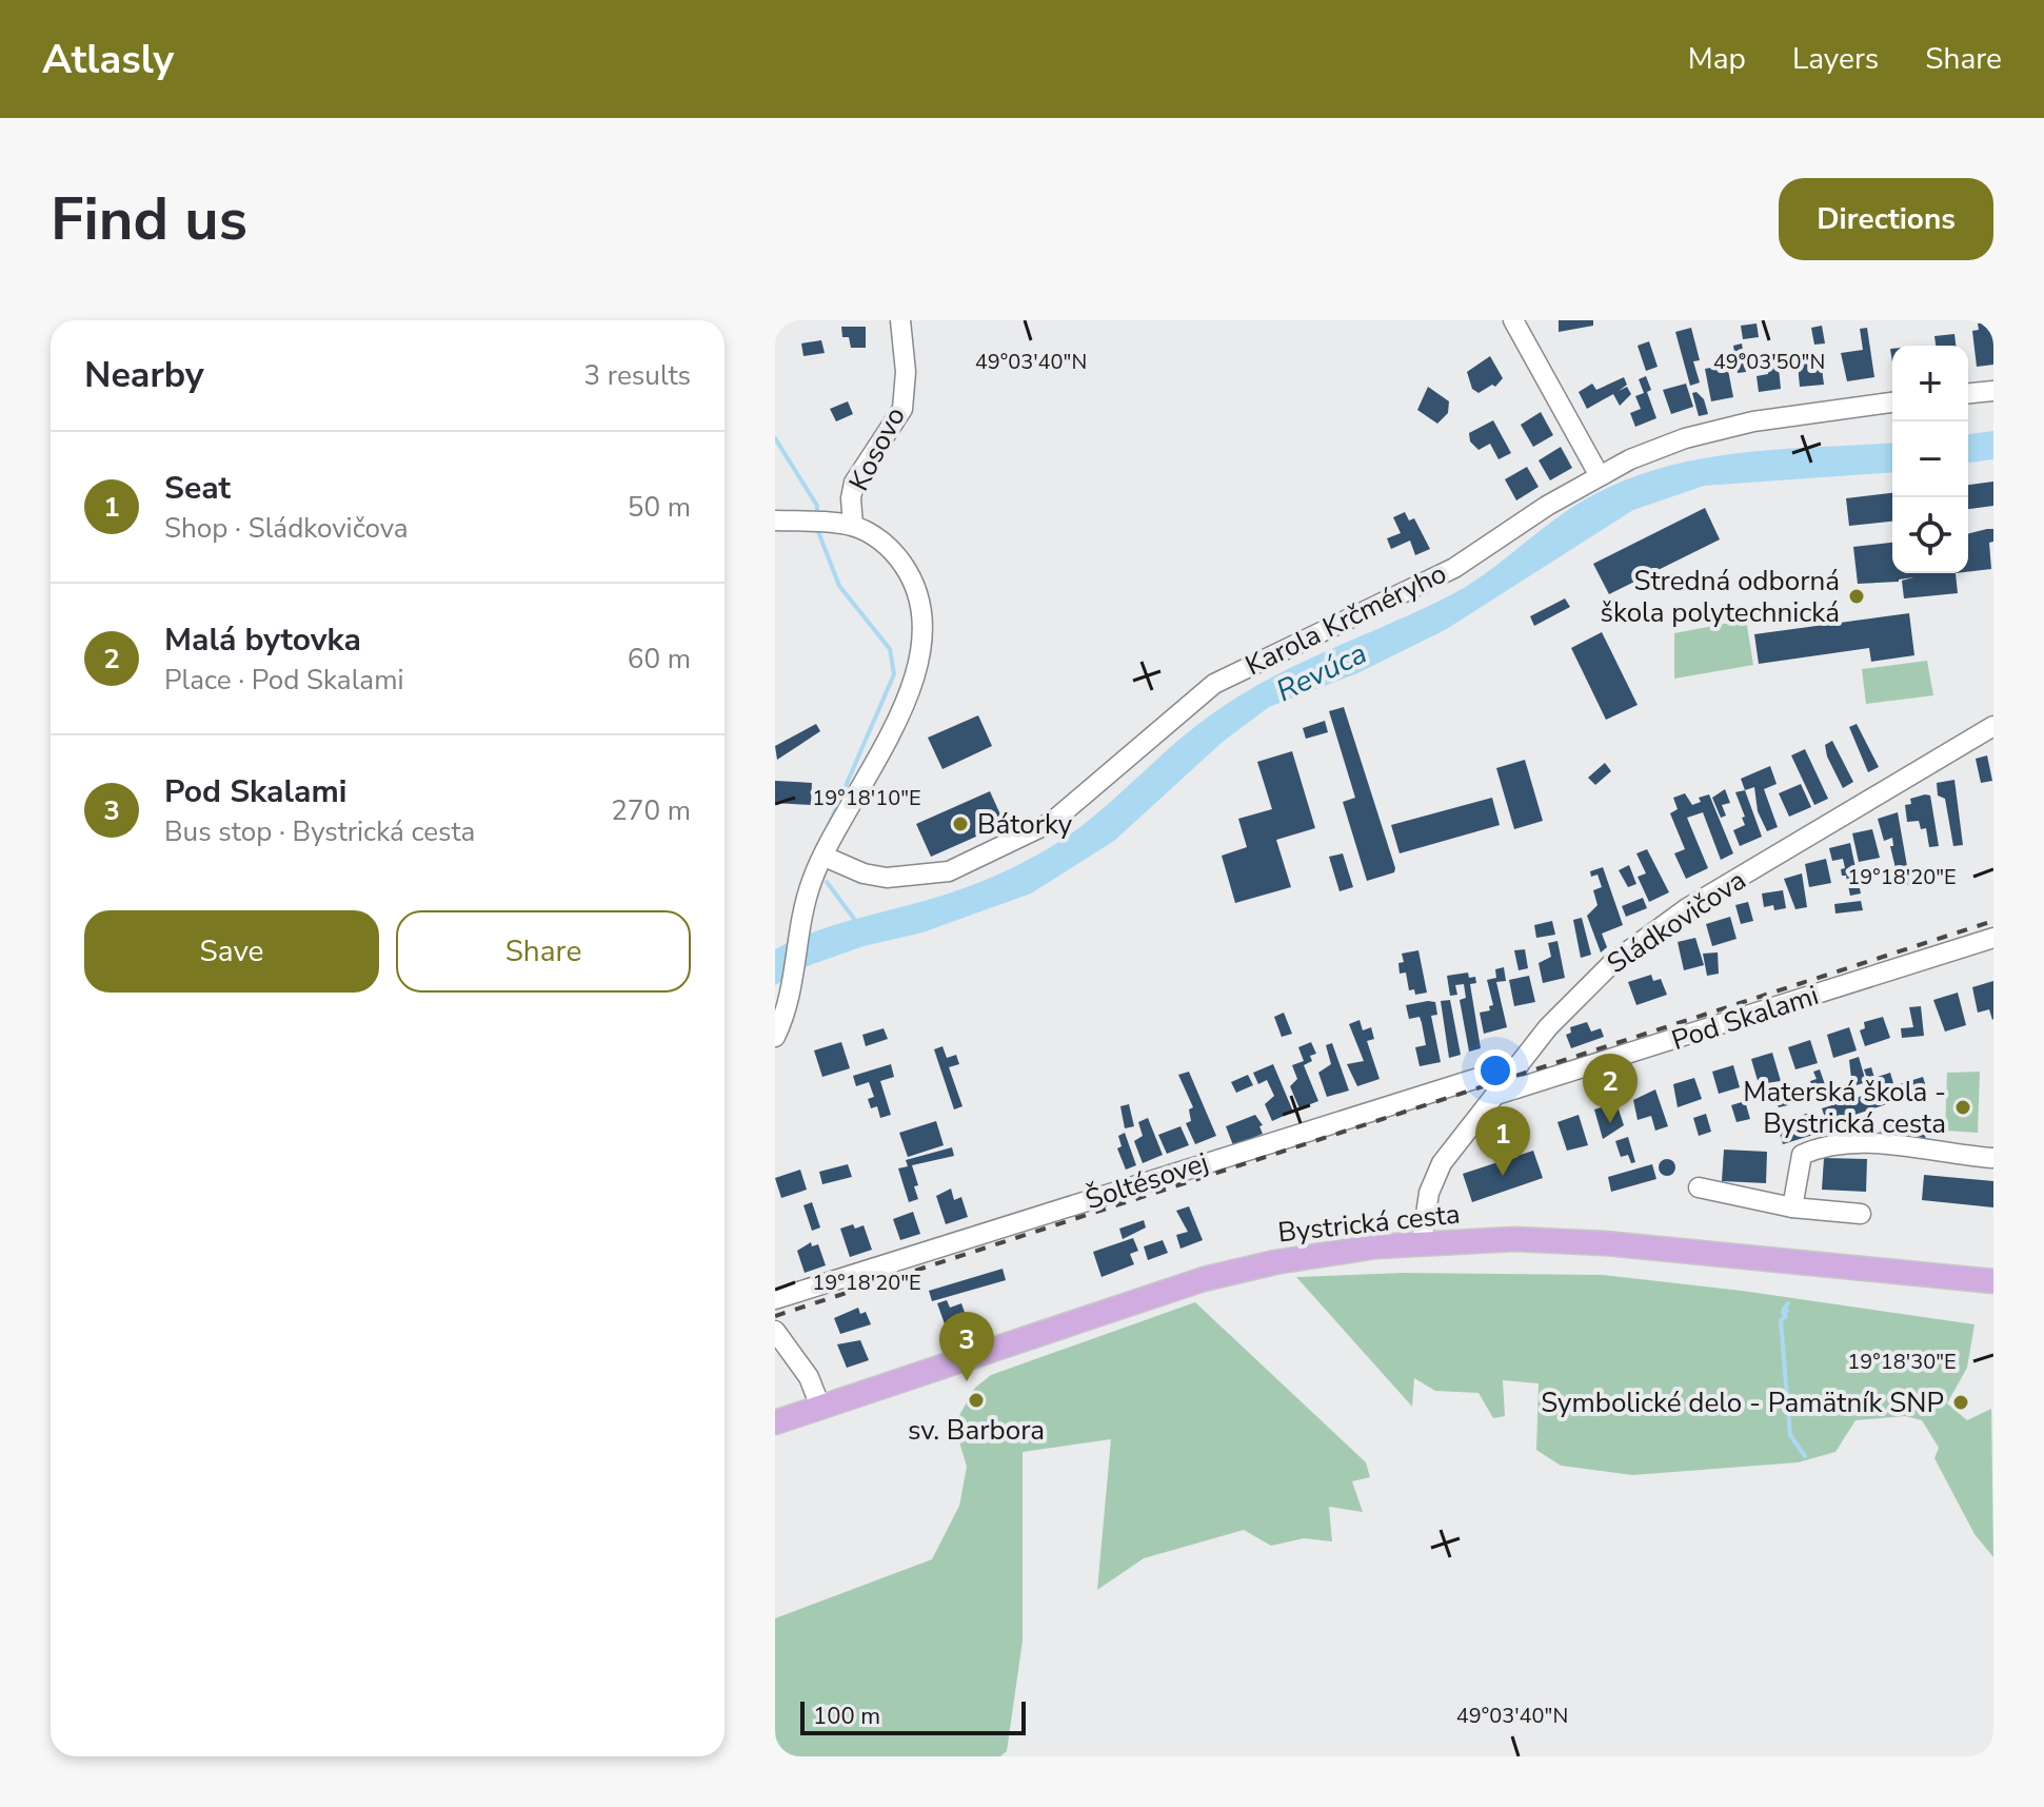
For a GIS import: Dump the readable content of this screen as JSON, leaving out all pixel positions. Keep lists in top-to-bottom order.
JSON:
{
  "streets": {
    "main road": ["Bystrická cesta"],
    "street": [
      "Kosovo",
      "Karola Krčméryho",
      "Sládkovičova",
      "Pod Skalami",
      "Šoltésovej"
    ]
  },
  "crossings": [
    ["Sládkovičova", "Pod Skalami"],
    ["Sládkovičova", "Šoltésovej"],
    ["Sládkovičova", "Bystrická cesta"]
  ],
  "water": ["Revúca"],
  "places": [
    "Stredná odborná škola polytechnická",
    "Bátorky",
    "Materská škola - Bystrická cesta",
    "sv. Barbora",
    "Symbolické delo - Pamätník SNP"
  ],
  "scale_bar": "100 m",
  "page": {
    "header": "Atlasly",
    "nav": ["Map", "Layers", "Share"],
    "buttons": [
      "Directions",
      ["Save", "Share"]
    ],
    "title": "Find us",
    "heading": ["Nearby", "3 results"],
    "map_buttons": ["+", "−"],
    "list": [
      {
        "mark": "1",
        "name": "Seat",
        "note": "Shop · Sládkovičova",
        "value": "50 m"
      },
      {
        "mark": "2",
        "name": "Malá bytovka",
        "note": "Place · Pod Skalami",
        "value": "60 m"
      },
      {
        "mark": "3",
        "name": "Pod Skalami",
        "note": "Bus stop · Bystrická cesta",
        "value": "270 m"
      }
    ],
    "pins": ["2", "1", "3"],
    "scale": "100 m"
  },
  "coordinates": [
    "49°03'40\"N",
    "49°03'50\"N",
    "19°18'10\"E",
    "19°18'20\"E",
    "19°18'30\"E"
  ]
}
